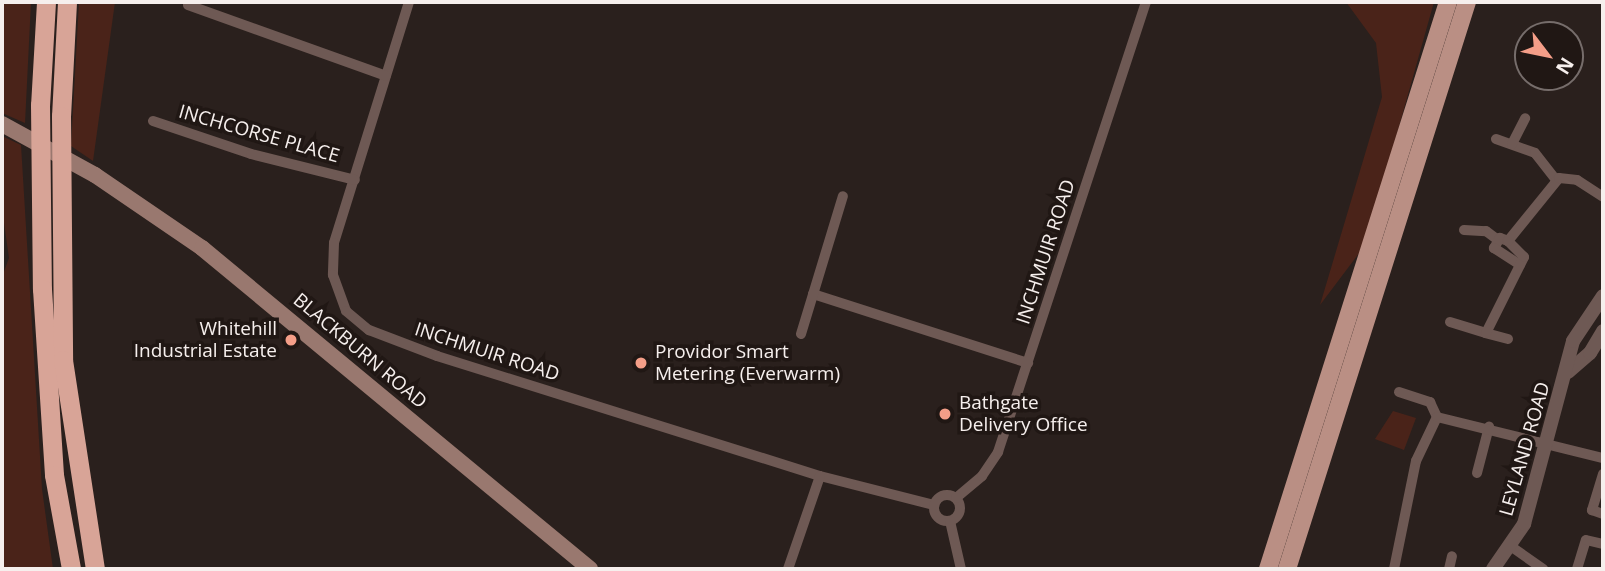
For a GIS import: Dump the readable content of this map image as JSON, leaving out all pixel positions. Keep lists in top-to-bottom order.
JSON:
{
  "streets": {
    "main road": ["BLACKBURN ROAD"],
    "street": ["INCHCORSE PLACE", "INCHMUIR ROAD", "LEYLAND ROAD"]
  },
  "crossings": [
    ["INCHCORSE PLACE", "INCHMUIR ROAD"]
  ],
  "places": ["Whitehill Industrial Estate", "Providor Smart Metering (Everwarm)", "Bathgate Delivery Office"],
  "north": "bottom right"
}
